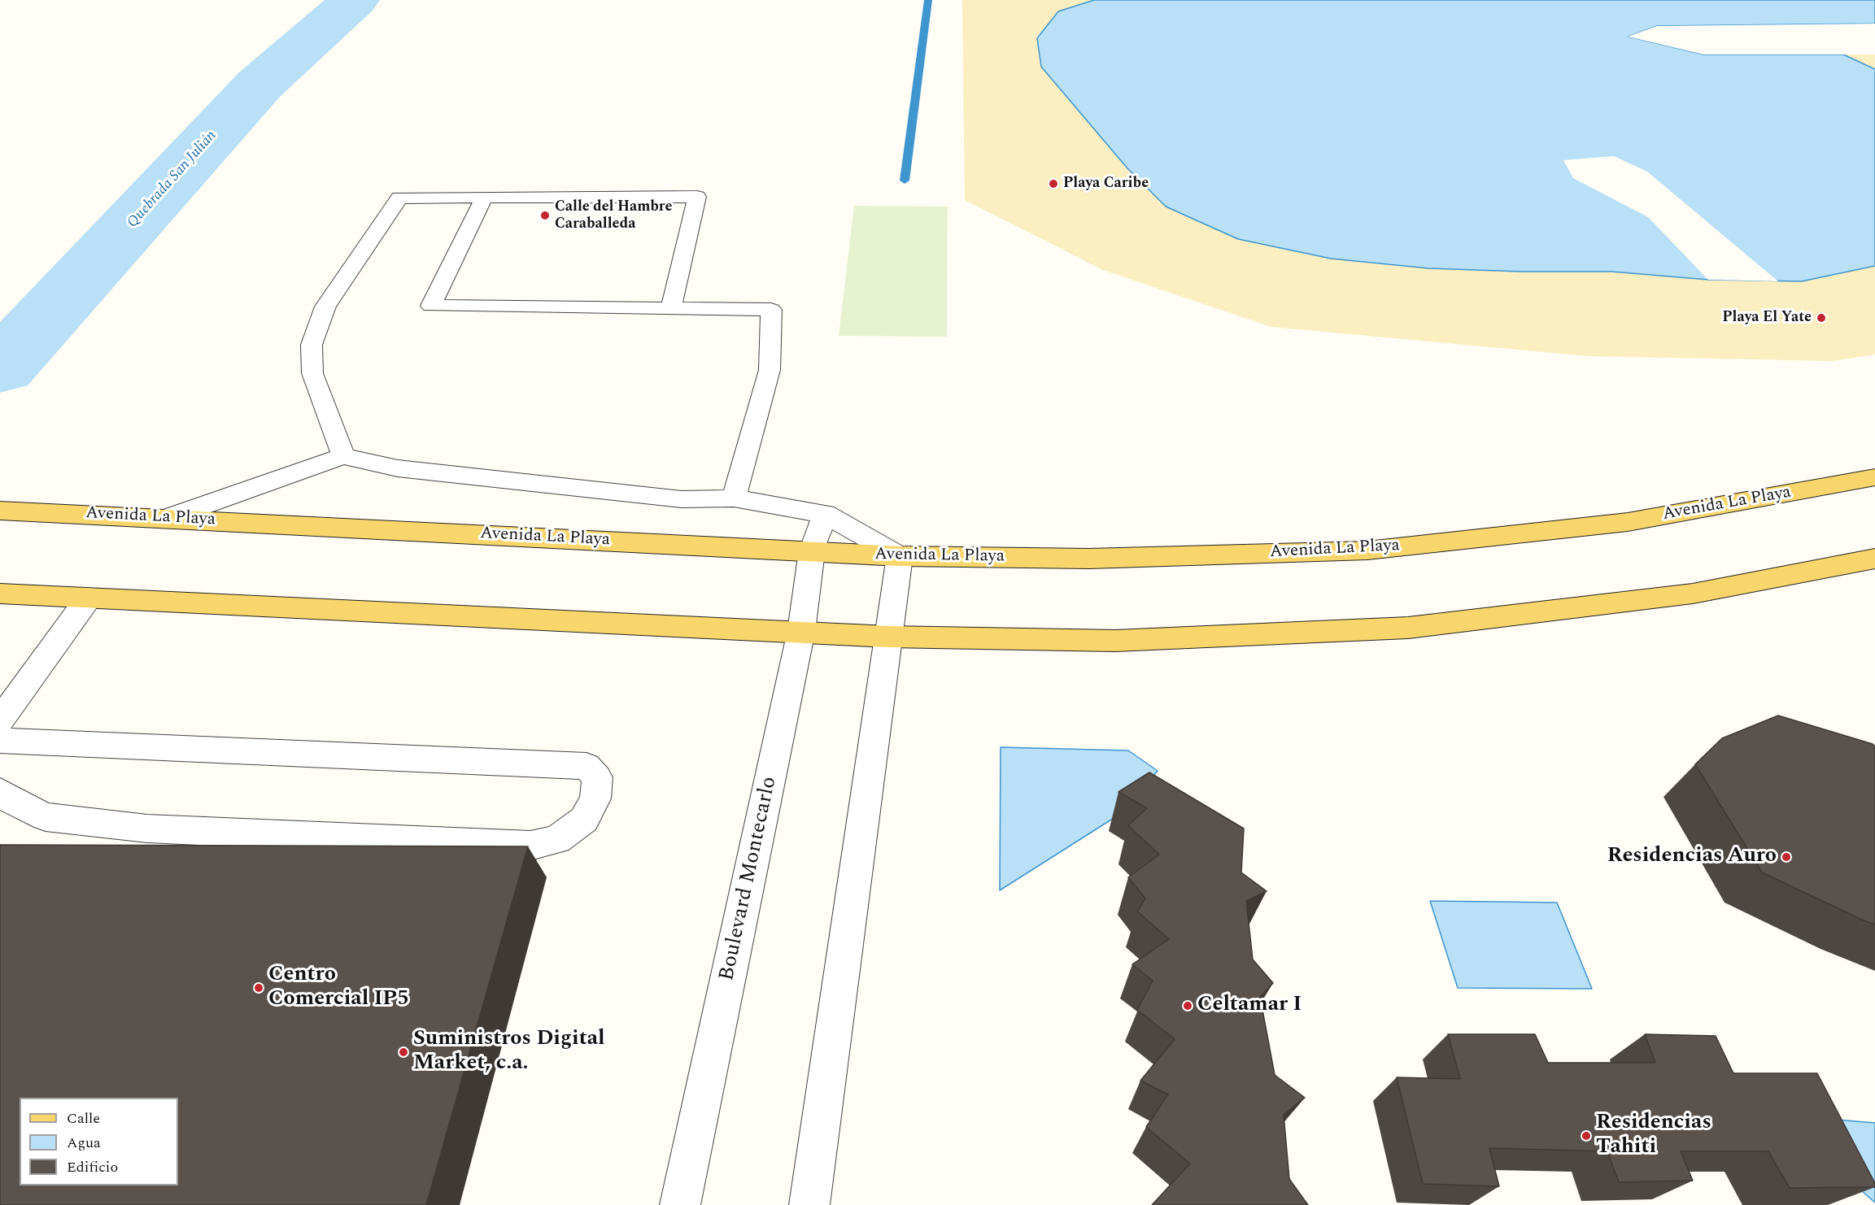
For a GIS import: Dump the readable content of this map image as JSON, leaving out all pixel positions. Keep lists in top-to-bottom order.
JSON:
{
  "streets": {
    "main road": ["Avenida La Playa"],
    "street": ["Boulevard Montecarlo"]
  },
  "crossings": [
    ["Avenida La Playa", "Boulevard Montecarlo"]
  ],
  "water": ["Quebrada San Julián"],
  "places": [
    "Playa Caribe",
    "Calle del Hambre Caraballeda",
    "Playa El Yate",
    "Residencias Auro",
    "Centro Comercial IP5",
    "Celtamar I",
    "Suministros Digital Market, c.a.",
    "Residencias Tahiti"
  ],
  "legend": ["Calle", "Agua", "Edificio"]
}
